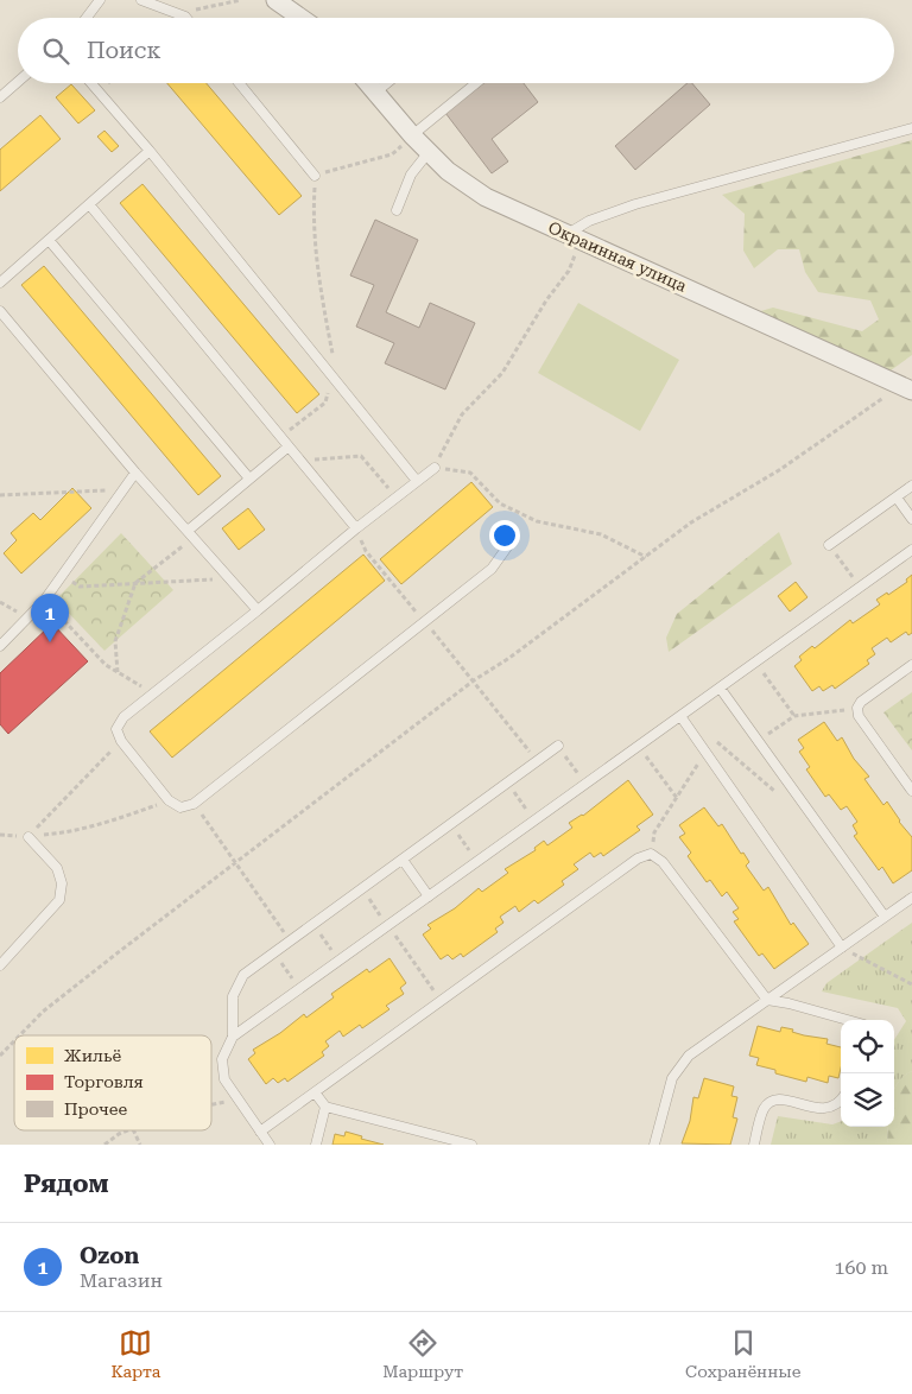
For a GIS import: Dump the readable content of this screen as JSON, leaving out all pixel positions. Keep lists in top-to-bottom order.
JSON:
{
  "streets": {
    "street": ["Окраинная улица"]
  },
  "legend": ["Жильё", "Торговля", "Прочее"],
  "page": {
    "search": "Поиск",
    "pins": "1",
    "heading": "Рядом",
    "list": [
      {
        "mark": "1",
        "name": "Ozon",
        "note": "Магазин",
        "value": "160 m"
      }
    ],
    "nav": ["Карта", "Маршрут", "Сохранённые"]
  }
}
